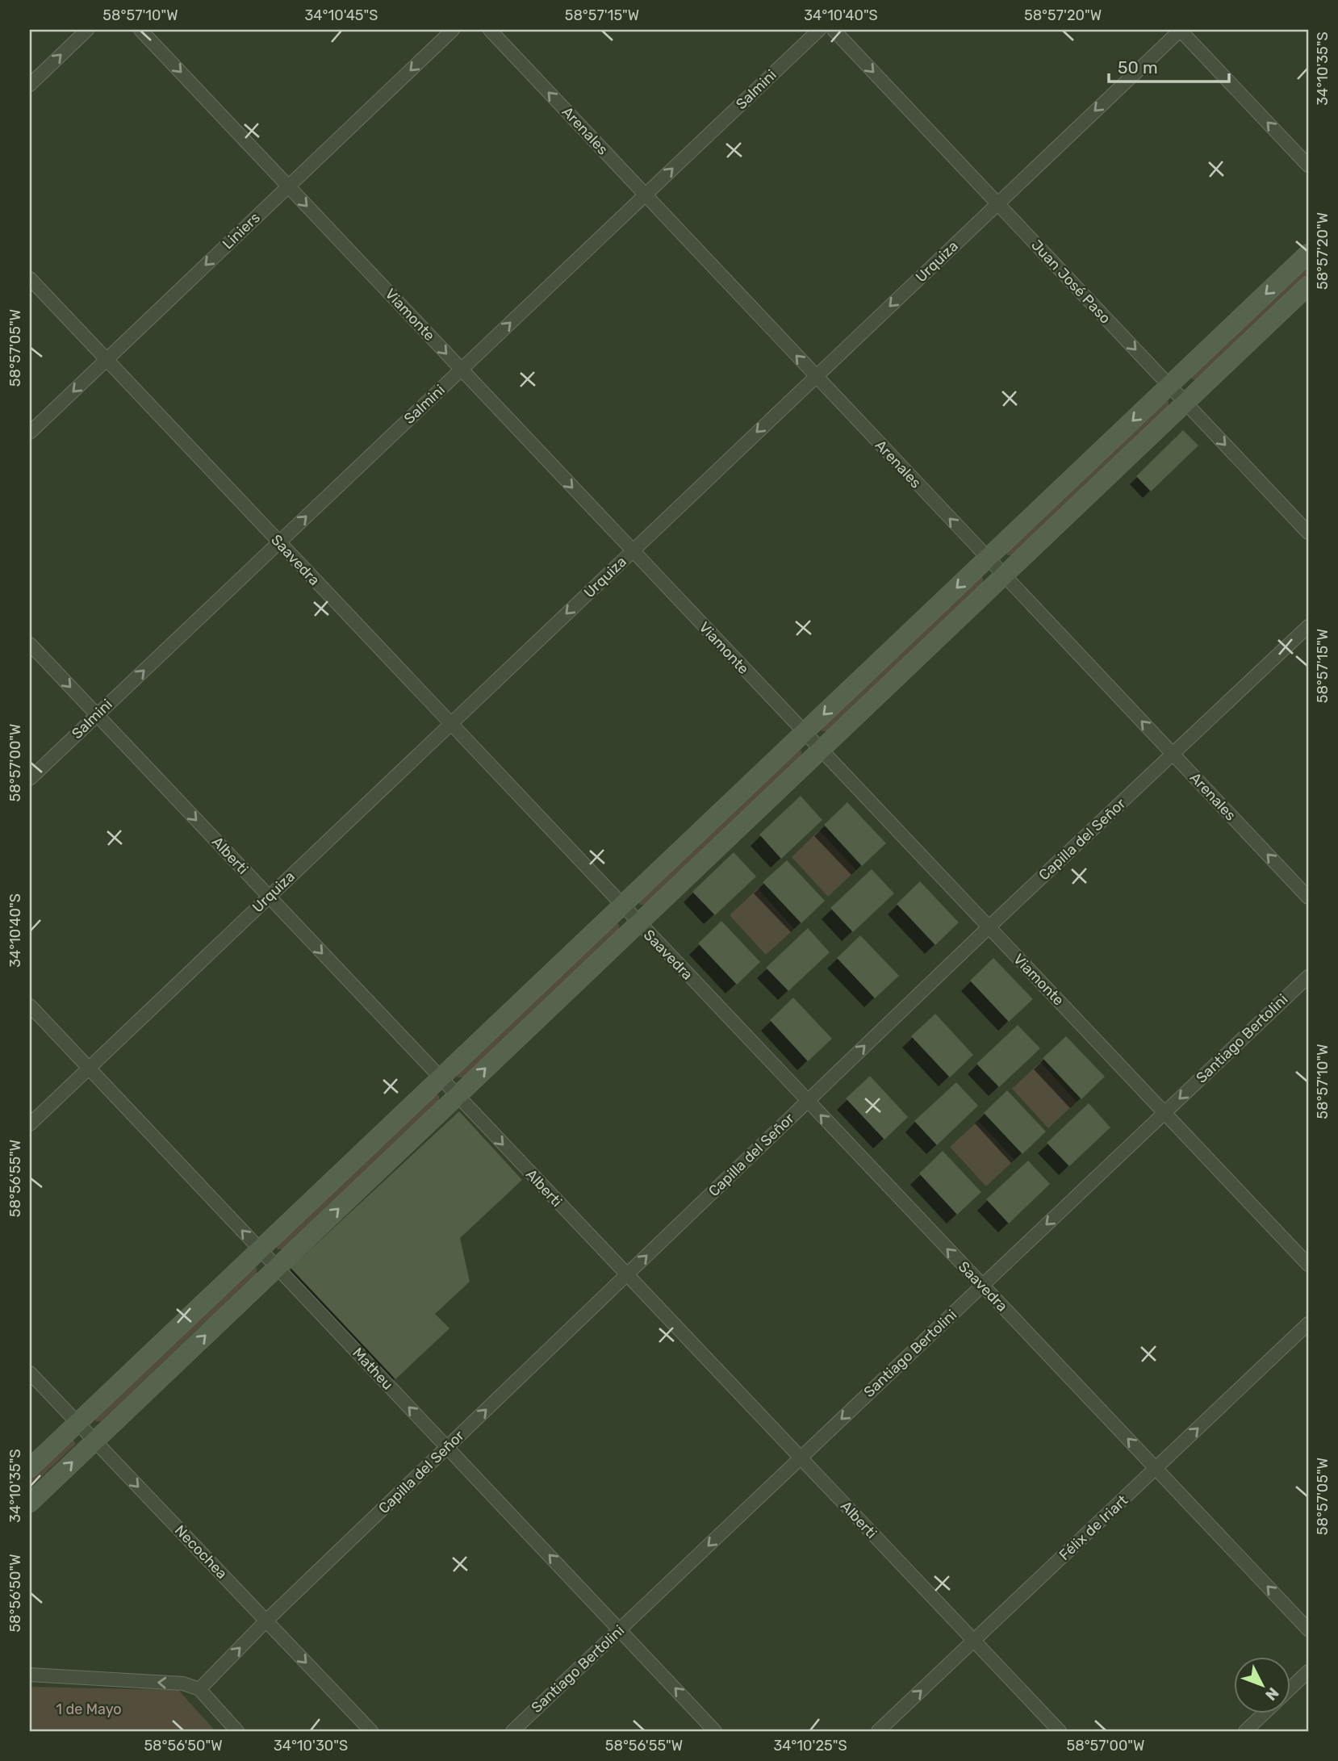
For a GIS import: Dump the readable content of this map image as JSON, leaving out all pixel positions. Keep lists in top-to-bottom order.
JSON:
{
  "streets": {
    "street": [
      "Salmini",
      "Arenales",
      "Liniers",
      "Urquiza",
      "Juan José Paso",
      "Viamonte",
      "Saavedra",
      "Capilla del Señor",
      "Alberti",
      "Santiago Bertolini",
      "Matheu",
      "Félix de Iriart",
      "Necochea"
    ]
  },
  "crossings": [
    ["Salmini", "Arenales"],
    ["Salmini", "Viamonte"],
    ["Salmini", "Saavedra"],
    ["Salmini", "Alberti"],
    ["Arenales", "Urquiza"],
    ["Arenales", "Capilla del Señor"],
    ["Liniers", "Viamonte"],
    ["Liniers", "Saavedra"],
    ["Urquiza", "Juan José Paso"],
    ["Urquiza", "Viamonte"],
    ["Urquiza", "Saavedra"],
    ["Urquiza", "Alberti"],
    ["Urquiza", "Matheu"],
    ["Viamonte", "Capilla del Señor"],
    ["Viamonte", "Santiago Bertolini"],
    ["Saavedra", "Capilla del Señor"],
    ["Saavedra", "Santiago Bertolini"],
    ["Saavedra", "Félix de Iriart"],
    ["Capilla del Señor", "Alberti"],
    ["Capilla del Señor", "Matheu"],
    ["Capilla del Señor", "Necochea"],
    ["Alberti", "Santiago Bertolini"],
    ["Alberti", "Félix de Iriart"],
    ["Santiago Bertolini", "Matheu"]
  ],
  "one_way": [
    "Salmini",
    "Arenales",
    "Liniers",
    "Urquiza",
    "Juan José Paso",
    "Viamonte",
    "Saavedra",
    "Capilla del Señor",
    "Alberti",
    "Santiago Bertolini",
    "Matheu",
    "Félix de Iriart",
    "Necochea"
  ],
  "parks": ["1 de Mayo"],
  "scale_bar": "50 m",
  "north": "bottom right",
  "coordinates": [
    "58°57'10\"W",
    "34°10'45\"S",
    "58°57'15\"W",
    "34°10'40\"S",
    "58°57'20\"W",
    "34°10'35\"S",
    "58°57'05\"W",
    "58°57'00\"W",
    "58°56'55\"W",
    "58°56'50\"W",
    "34°10'30\"S",
    "34°10'25\"S"
  ]
}
